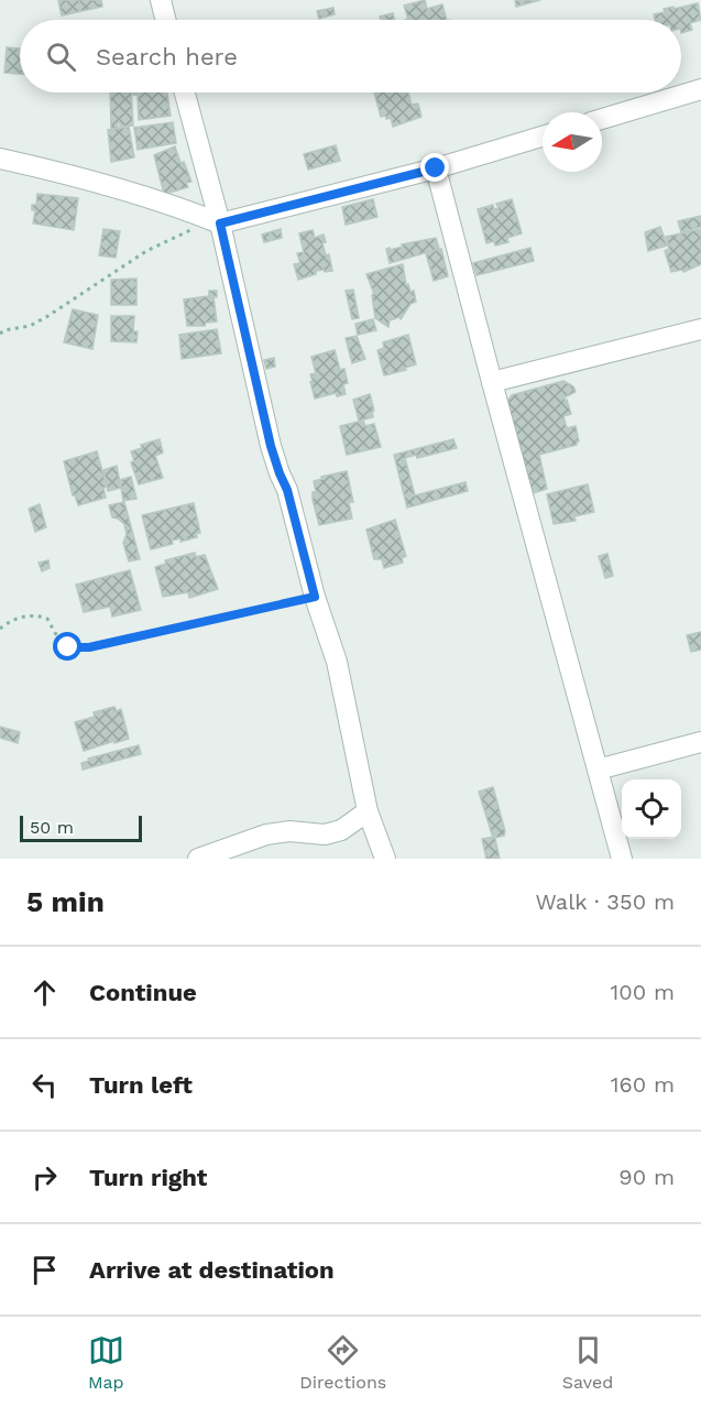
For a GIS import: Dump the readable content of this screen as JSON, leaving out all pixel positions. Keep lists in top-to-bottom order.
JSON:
{
  "scale_bar": "50 m",
  "north": "left",
  "page": {
    "search": "Search here",
    "scale": "50 m",
    "heading": ["5 min", "Walk · 350 m"],
    "list": [
      ["Continue", "100 m"],
      ["Turn left", "160 m"],
      ["Turn right", "90 m"],
      "Arrive at destination"
    ],
    "nav": ["Map", "Directions", "Saved"]
  }
}
